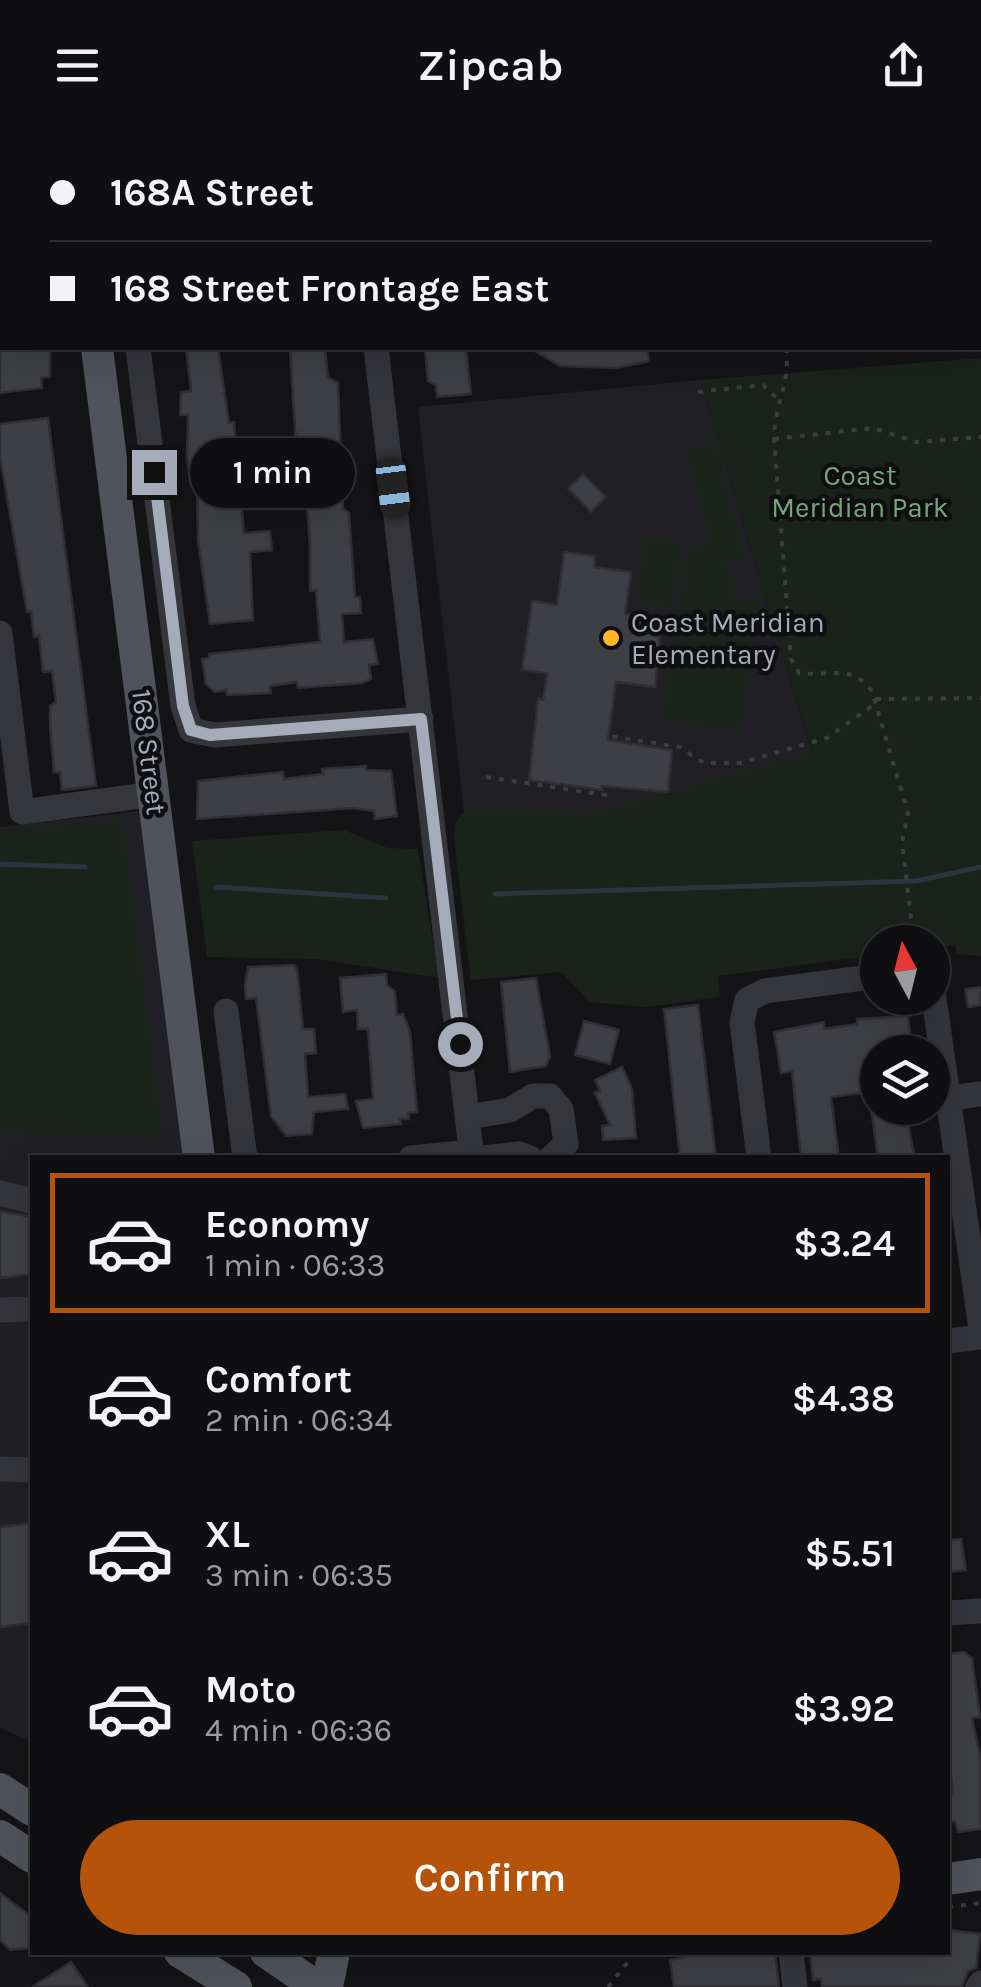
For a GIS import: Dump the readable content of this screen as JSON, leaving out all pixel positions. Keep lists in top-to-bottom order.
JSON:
{
  "streets": {
    "main road": ["168 Street"]
  },
  "parks": ["Coast Meridian Park"],
  "places": ["Coast Meridian Elementary"],
  "north": "top",
  "page": {
    "header": "Zipcab",
    "banner": ["168A Street", "168 Street Frontage East"],
    "bubble": "1 min",
    "list": [
      {
        "name": "Economy",
        "note": "1 min · 06:33",
        "value": "$3.24"
      },
      {
        "name": "Comfort",
        "note": "2 min · 06:34",
        "value": "$4.38"
      },
      {
        "name": "XL",
        "note": "3 min · 06:35",
        "value": "$5.51"
      },
      {
        "name": "Moto",
        "note": "4 min · 06:36",
        "value": "$3.92"
      }
    ],
    "buttons": "Confirm"
  }
}
